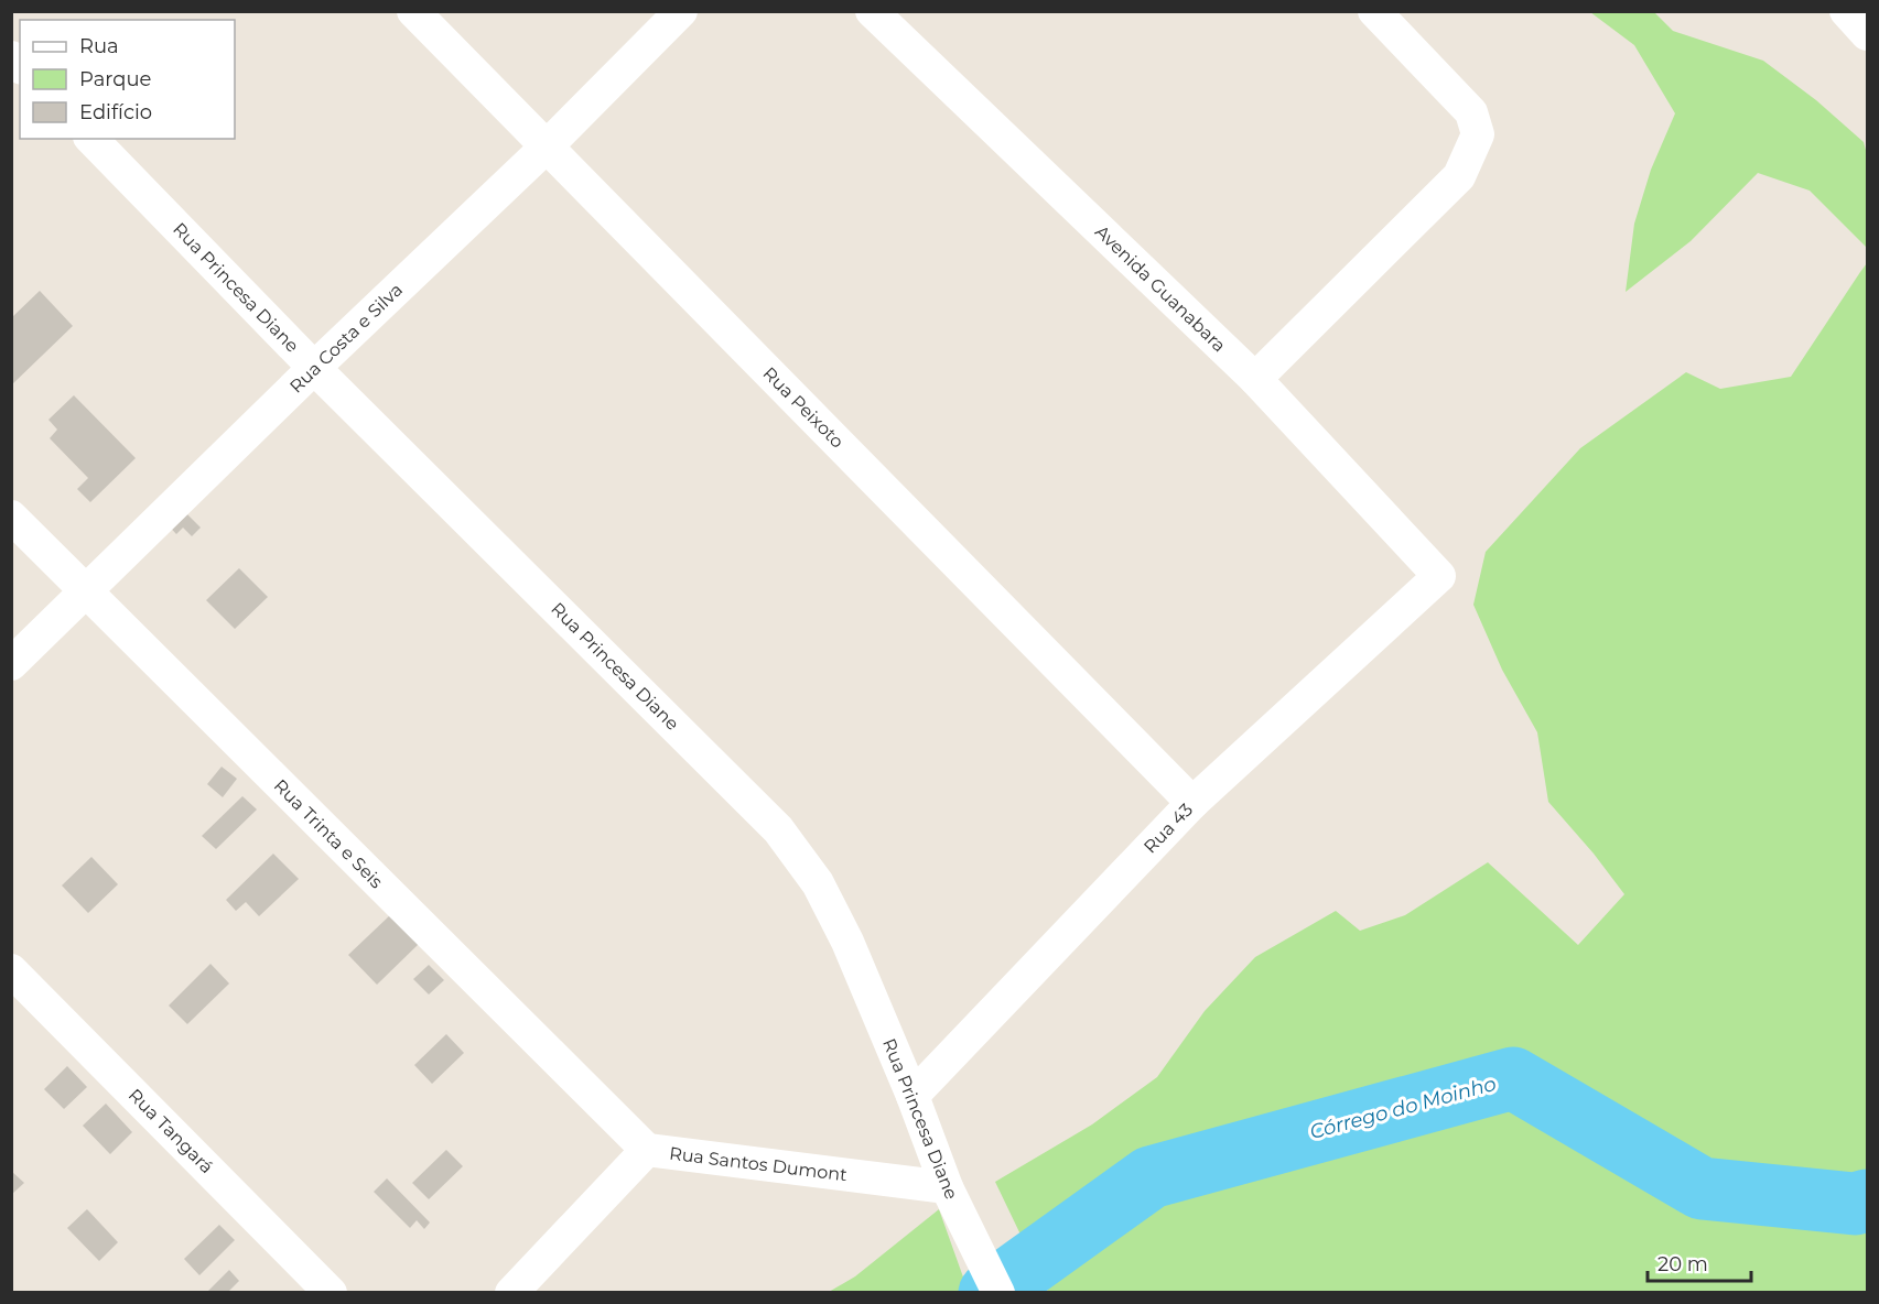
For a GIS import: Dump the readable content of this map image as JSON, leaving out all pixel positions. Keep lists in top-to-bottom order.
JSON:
{
  "streets": {
    "street": [
      "Rua Princesa Diane",
      "Avenida Guanabara",
      "Rua Costa e Silva",
      "Rua Peixoto",
      "Rua 43",
      "Rua Trinta e Seis",
      "Rua Tangará",
      "Rua Santos Dumont"
    ]
  },
  "crossings": [
    ["Rua Princesa Diane", "Rua Costa e Silva"],
    ["Rua Princesa Diane", "Rua 43"],
    ["Rua Princesa Diane", "Rua Santos Dumont"],
    ["Avenida Guanabara", "Rua 43"],
    ["Rua Costa e Silva", "Rua Peixoto"],
    ["Rua Costa e Silva", "Rua Trinta e Seis"],
    ["Rua Peixoto", "Rua 43"],
    ["Rua Trinta e Seis", "Rua Santos Dumont"]
  ],
  "water": ["Córrego do Moinho"],
  "legend": ["Rua", "Parque", "Edifício"],
  "scale_bar": "20 m"
}
